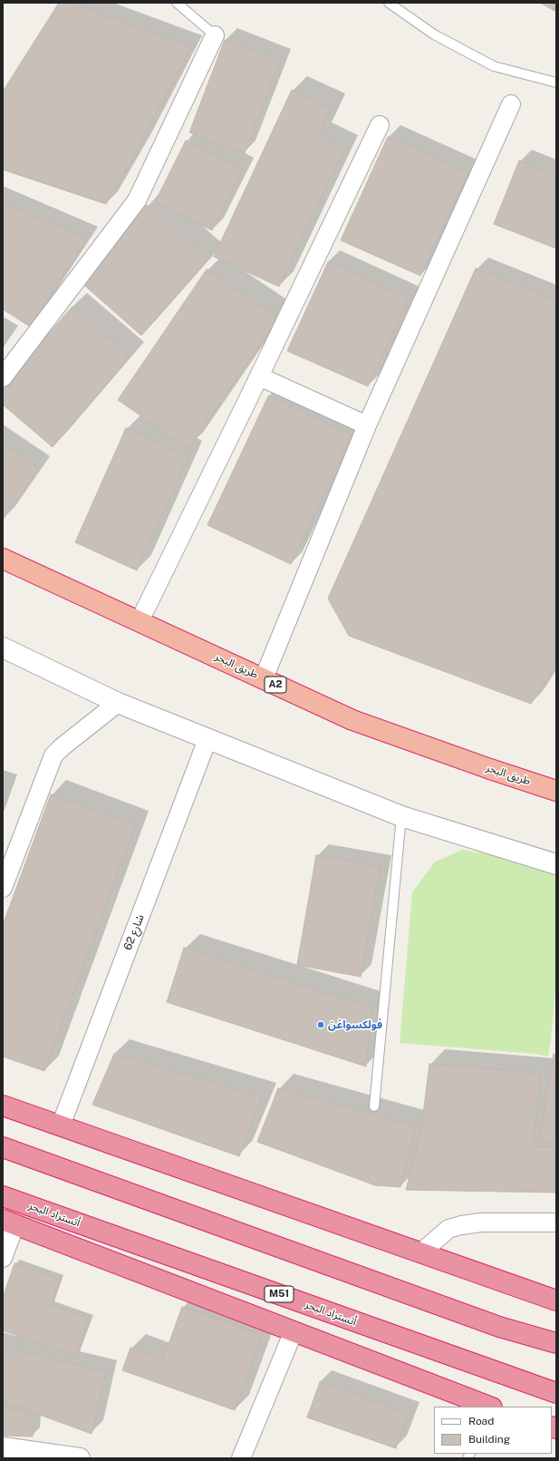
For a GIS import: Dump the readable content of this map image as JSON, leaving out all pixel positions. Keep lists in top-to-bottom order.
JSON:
{
  "streets": {
    "highway": [
      "طريق البحر",
      "A2",
      "أتستراد البحر",
      "M51"
    ],
    "street": ["شارع 62"]
  },
  "places": ["فولكسواغن"],
  "legend": ["Road", "Building"]
}
